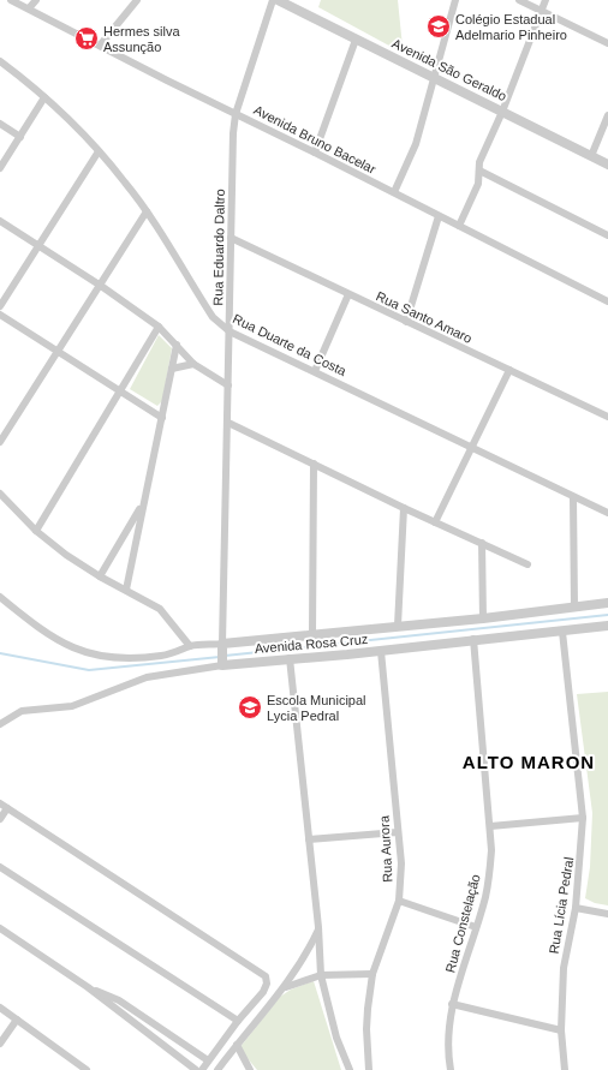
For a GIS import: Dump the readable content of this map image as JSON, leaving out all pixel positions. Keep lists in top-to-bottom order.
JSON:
{
  "streets": {
    "street": [
      "Avenida São Geraldo",
      "Avenida Bruno Bacelar",
      "Rua Eduardo Daltro",
      "Rua Santo Amaro",
      "Rua Duarte da Costa",
      "Avenida Rosa Cruz",
      "Rua Aurora",
      "Rua Lícia Pedral",
      "Rua Constelação"
    ]
  },
  "crossings": [
    ["Avenida Bruno Bacelar", "Rua Eduardo Daltro"],
    ["Rua Eduardo Daltro", "Rua Santo Amaro"],
    ["Rua Eduardo Daltro", "Rua Duarte da Costa"],
    ["Rua Eduardo Daltro", "Avenida Rosa Cruz"],
    ["Avenida Rosa Cruz", "Rua Aurora"],
    ["Avenida Rosa Cruz", "Rua Lícia Pedral"],
    ["Avenida Rosa Cruz", "Rua Constelação"]
  ],
  "districts": ["ALTO MARON"],
  "places": {
    "school or university": ["Colégio Estadual Adelmario Pinheiro", "Escola Municipal Lycia Pedral"],
    "supermarket": ["Hermes silva Assunção"]
  }
}
